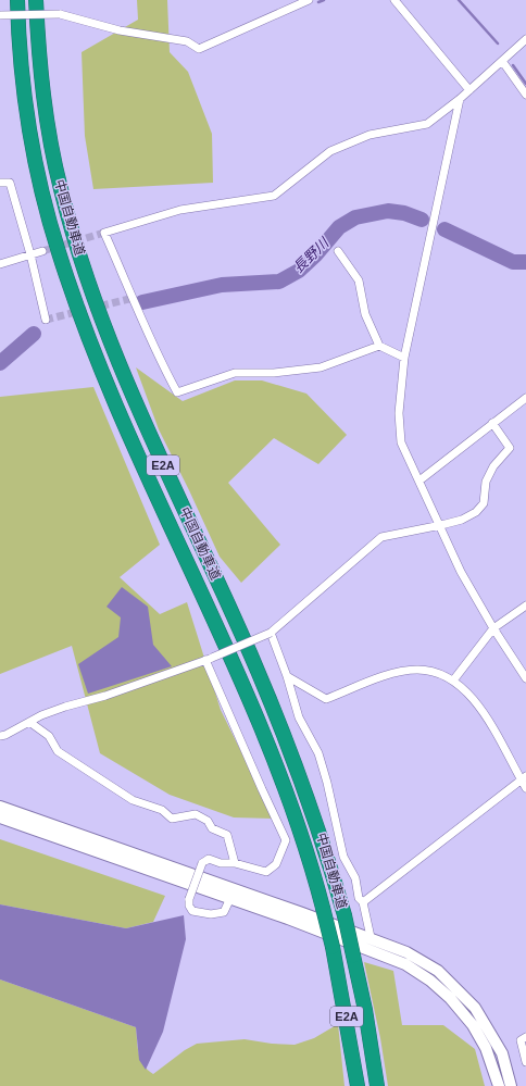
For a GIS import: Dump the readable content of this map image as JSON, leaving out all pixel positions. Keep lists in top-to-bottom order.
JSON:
{
  "streets": {
    "highway": ["中国自動車道", "E2A"]
  },
  "water": ["長野川"]
}
